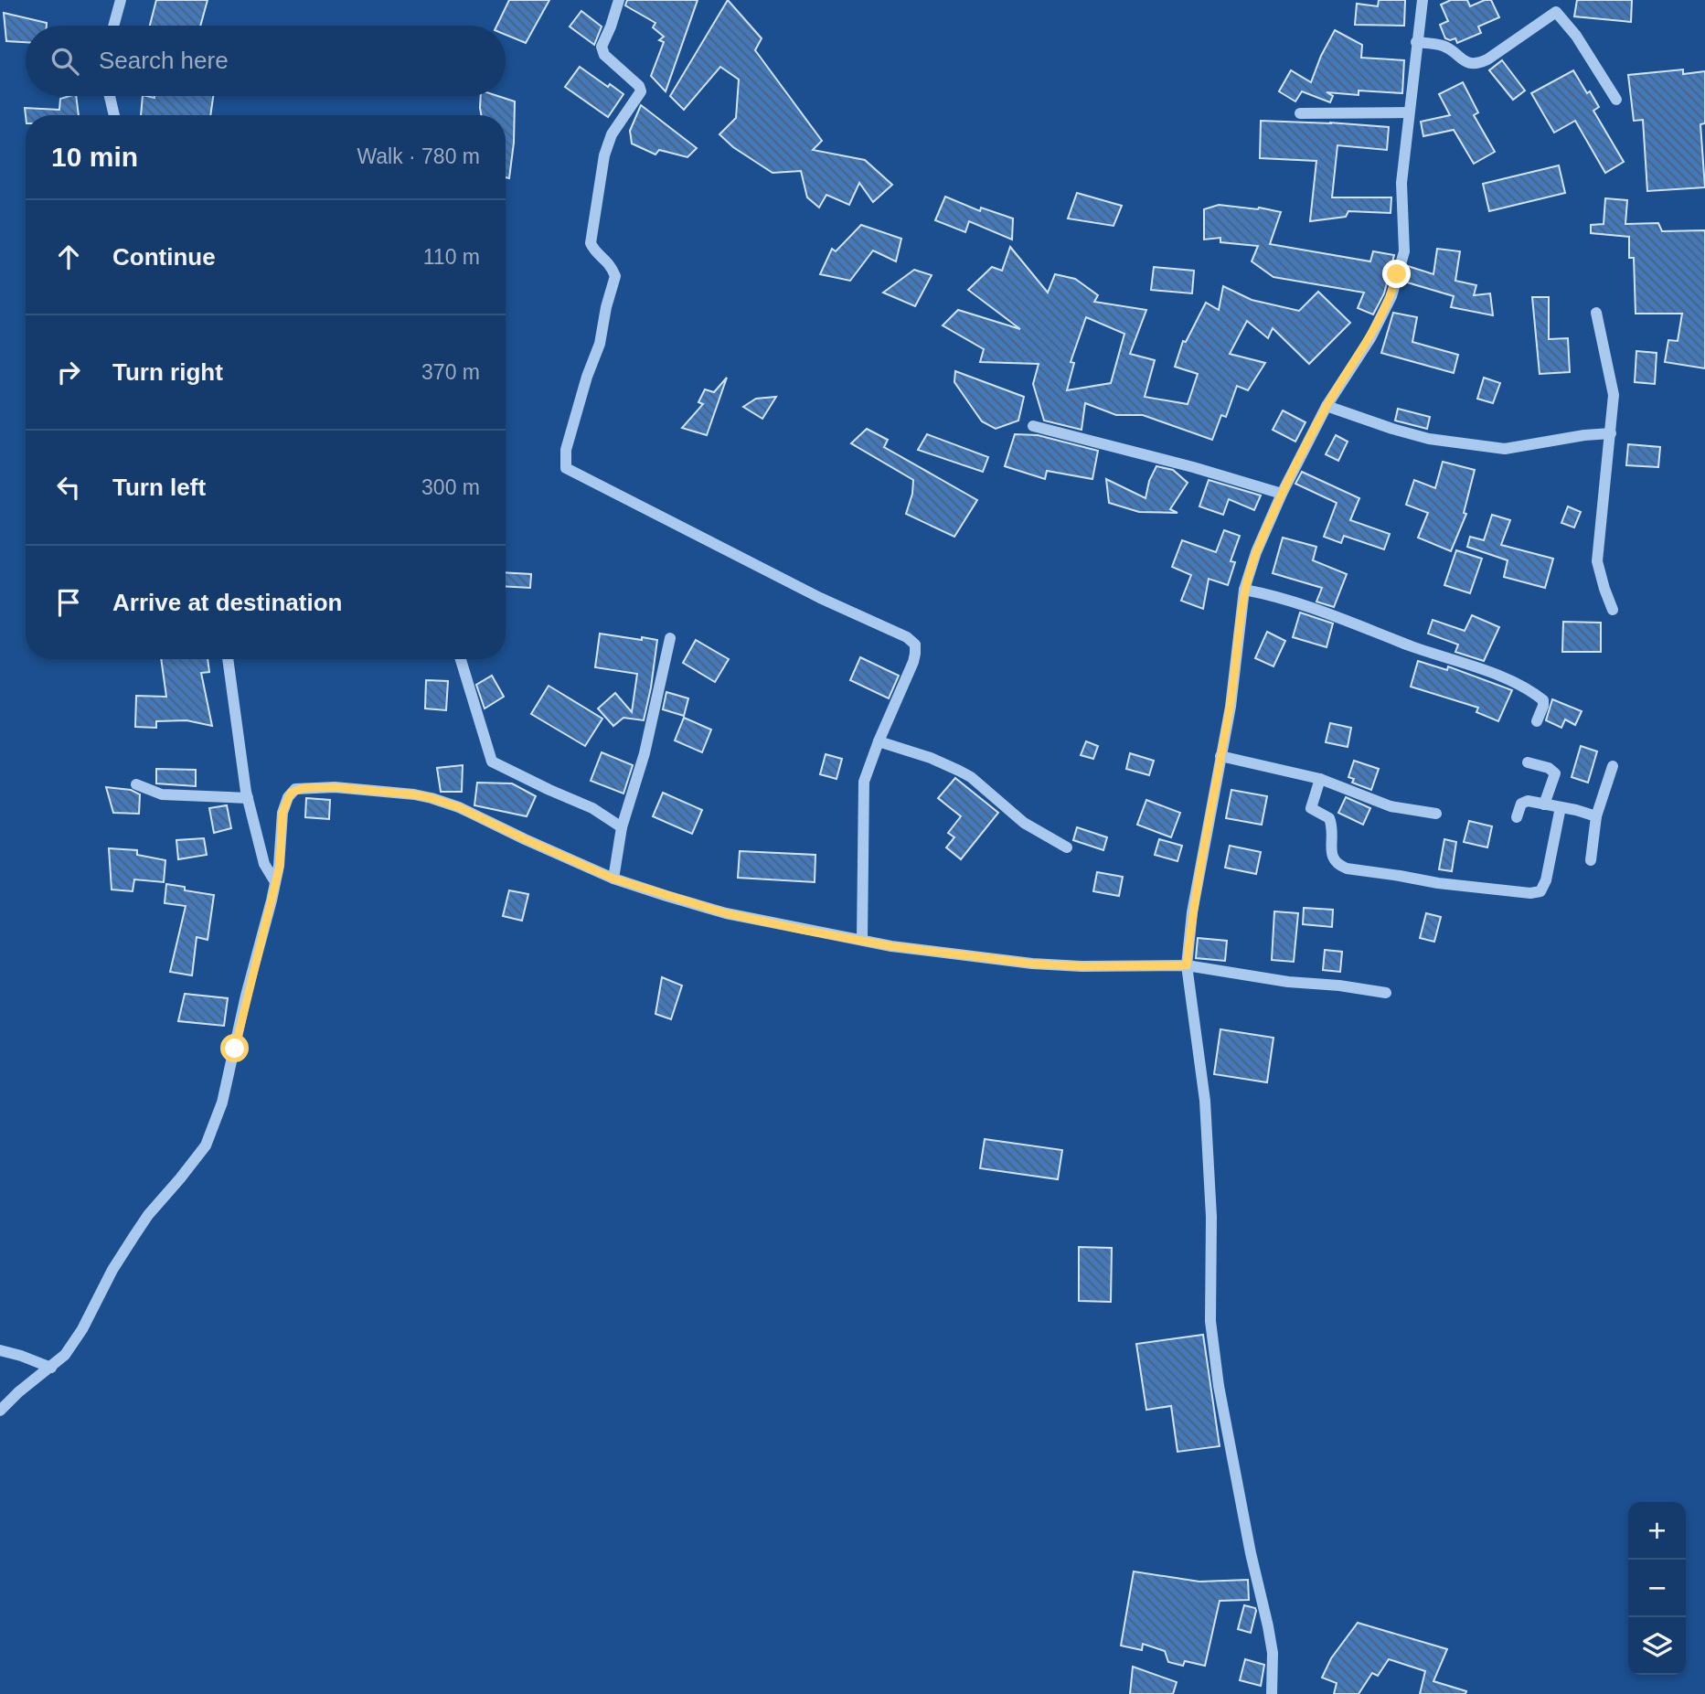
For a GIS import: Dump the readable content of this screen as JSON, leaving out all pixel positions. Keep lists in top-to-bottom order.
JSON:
{
  "page": {
    "search": "Search here",
    "heading": ["10 min", "Walk · 780 m"],
    "list": [
      ["Continue", "110 m"],
      ["Turn right", "370 m"],
      ["Turn left", "300 m"],
      "Arrive at destination"
    ],
    "map_buttons": ["+", "−"]
  }
}
